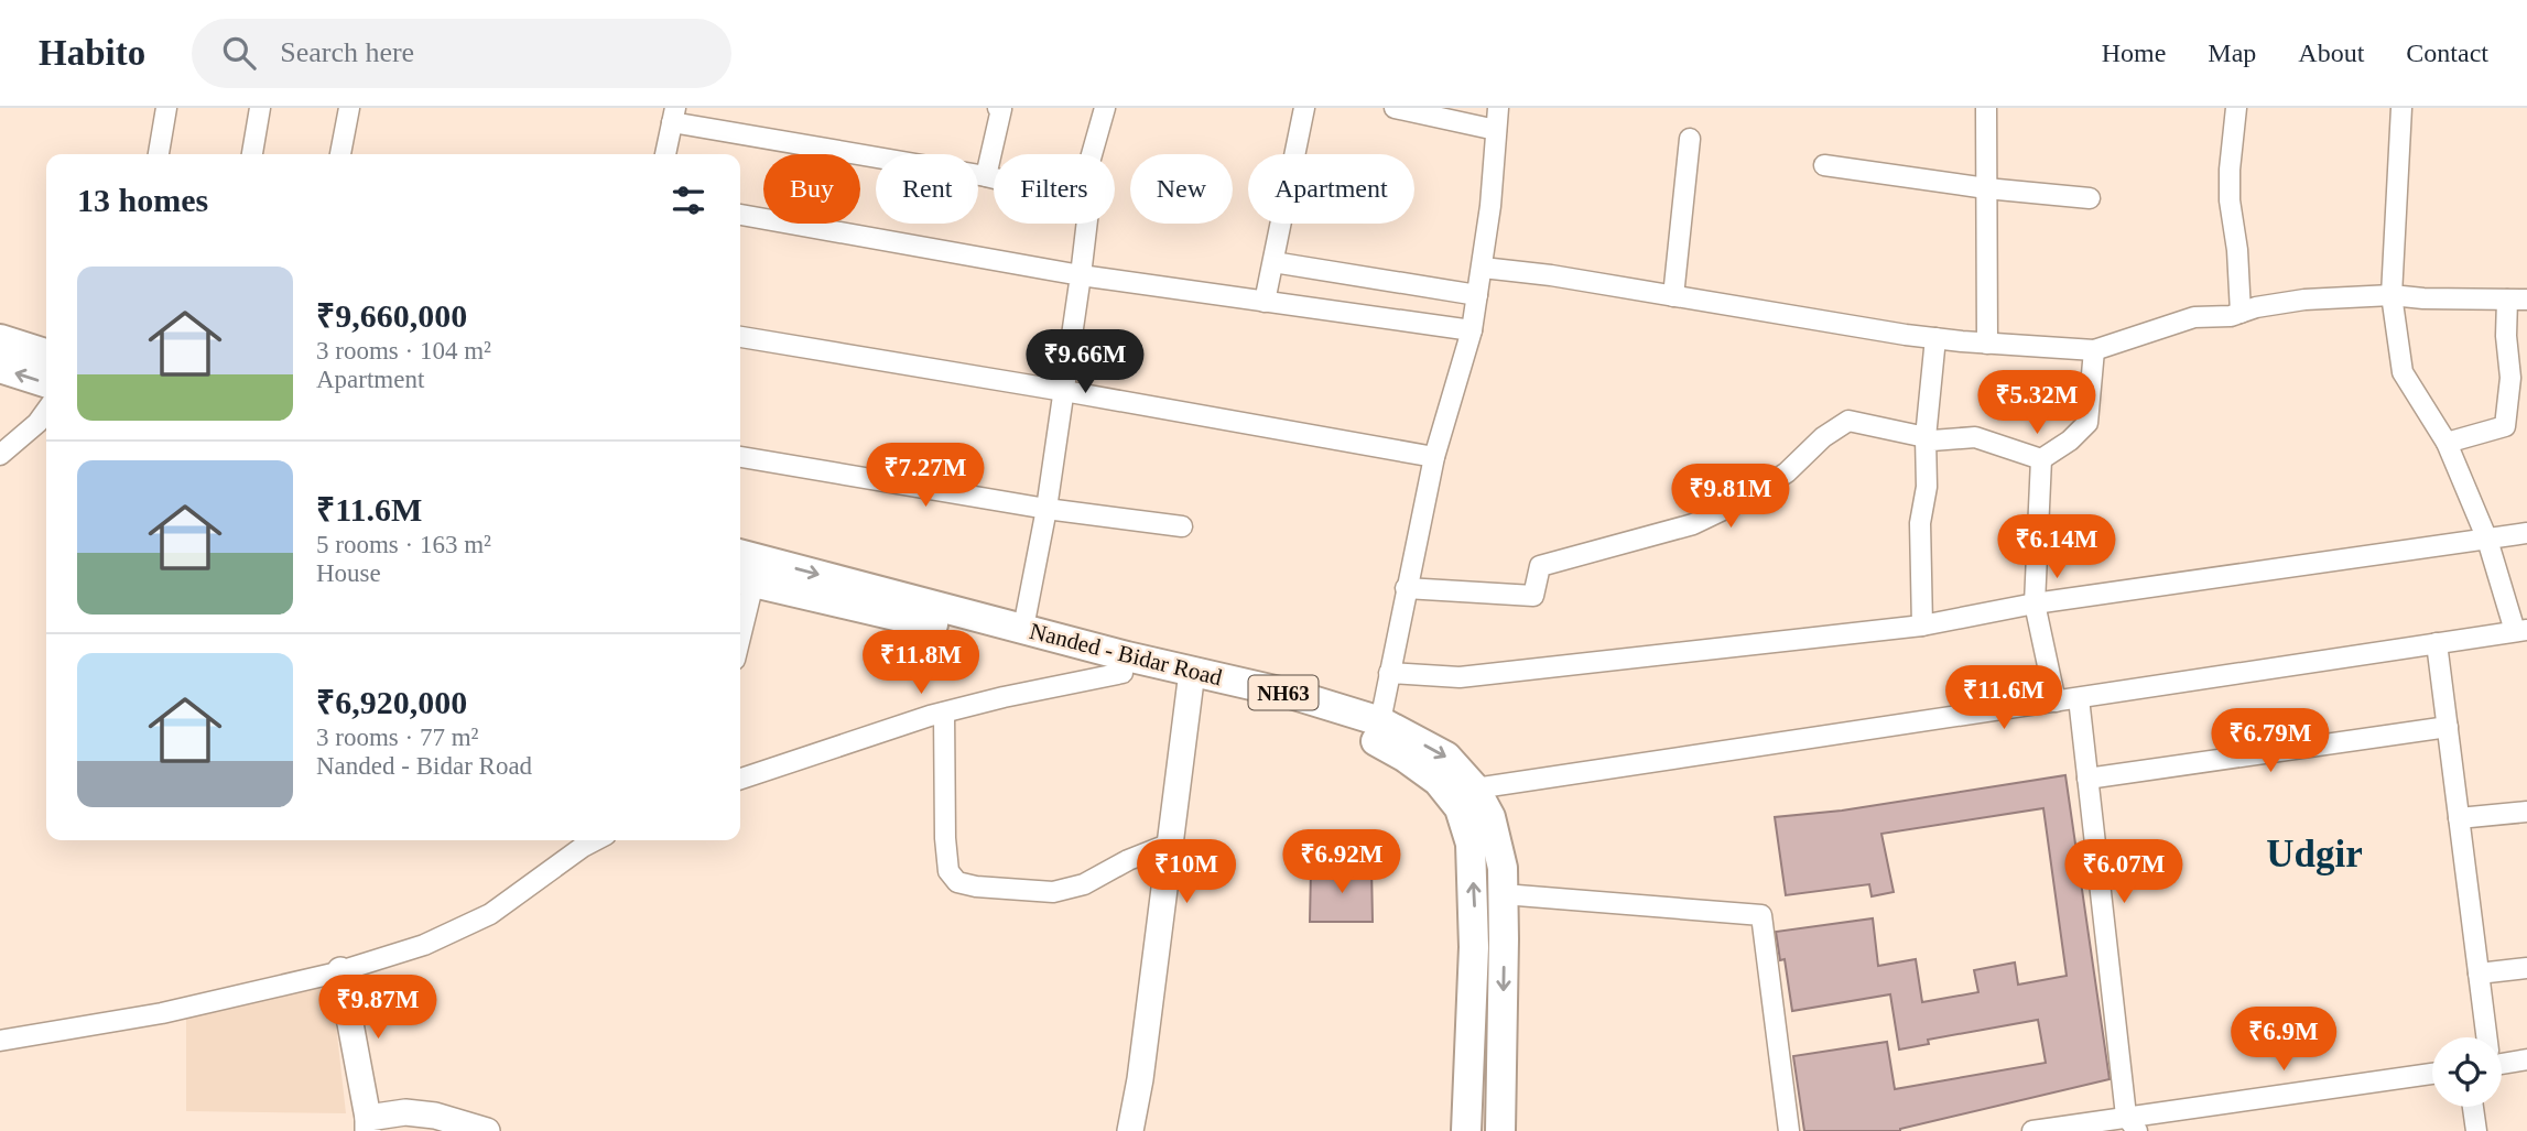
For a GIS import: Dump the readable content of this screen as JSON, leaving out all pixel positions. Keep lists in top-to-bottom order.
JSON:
{
  "streets": {
    "highway": ["Nanded - Bidar Road", "NH63"]
  },
  "districts": ["Udgir"],
  "page": {
    "header": "Habito",
    "search": "Search here",
    "nav": [
      "Home",
      "Map",
      "About",
      "Contact"
    ],
    "chip": [
      "Buy",
      "Rent",
      "Filters",
      "New",
      "Apartment"
    ],
    "heading": "13 homes",
    "list": [
      {
        "name": "₹9,660,000",
        "note": "3 rooms · 104 m² · Apartment"
      },
      {
        "name": "₹11.6M",
        "note": "5 rooms · 163 m² · House"
      },
      {
        "name": "₹6,920,000",
        "note": "3 rooms · 77 m² · Nanded - Bidar Road"
      }
    ],
    "price": [
      "₹9.66M",
      "₹5.32M",
      "₹7.27M",
      "₹9.81M",
      "₹6.14M",
      "₹11.8M",
      "₹11.6M",
      "₹6.79M",
      "₹6.92M",
      "₹10M",
      "₹6.07M",
      "₹9.87M",
      "₹6.9M"
    ]
  }
}
